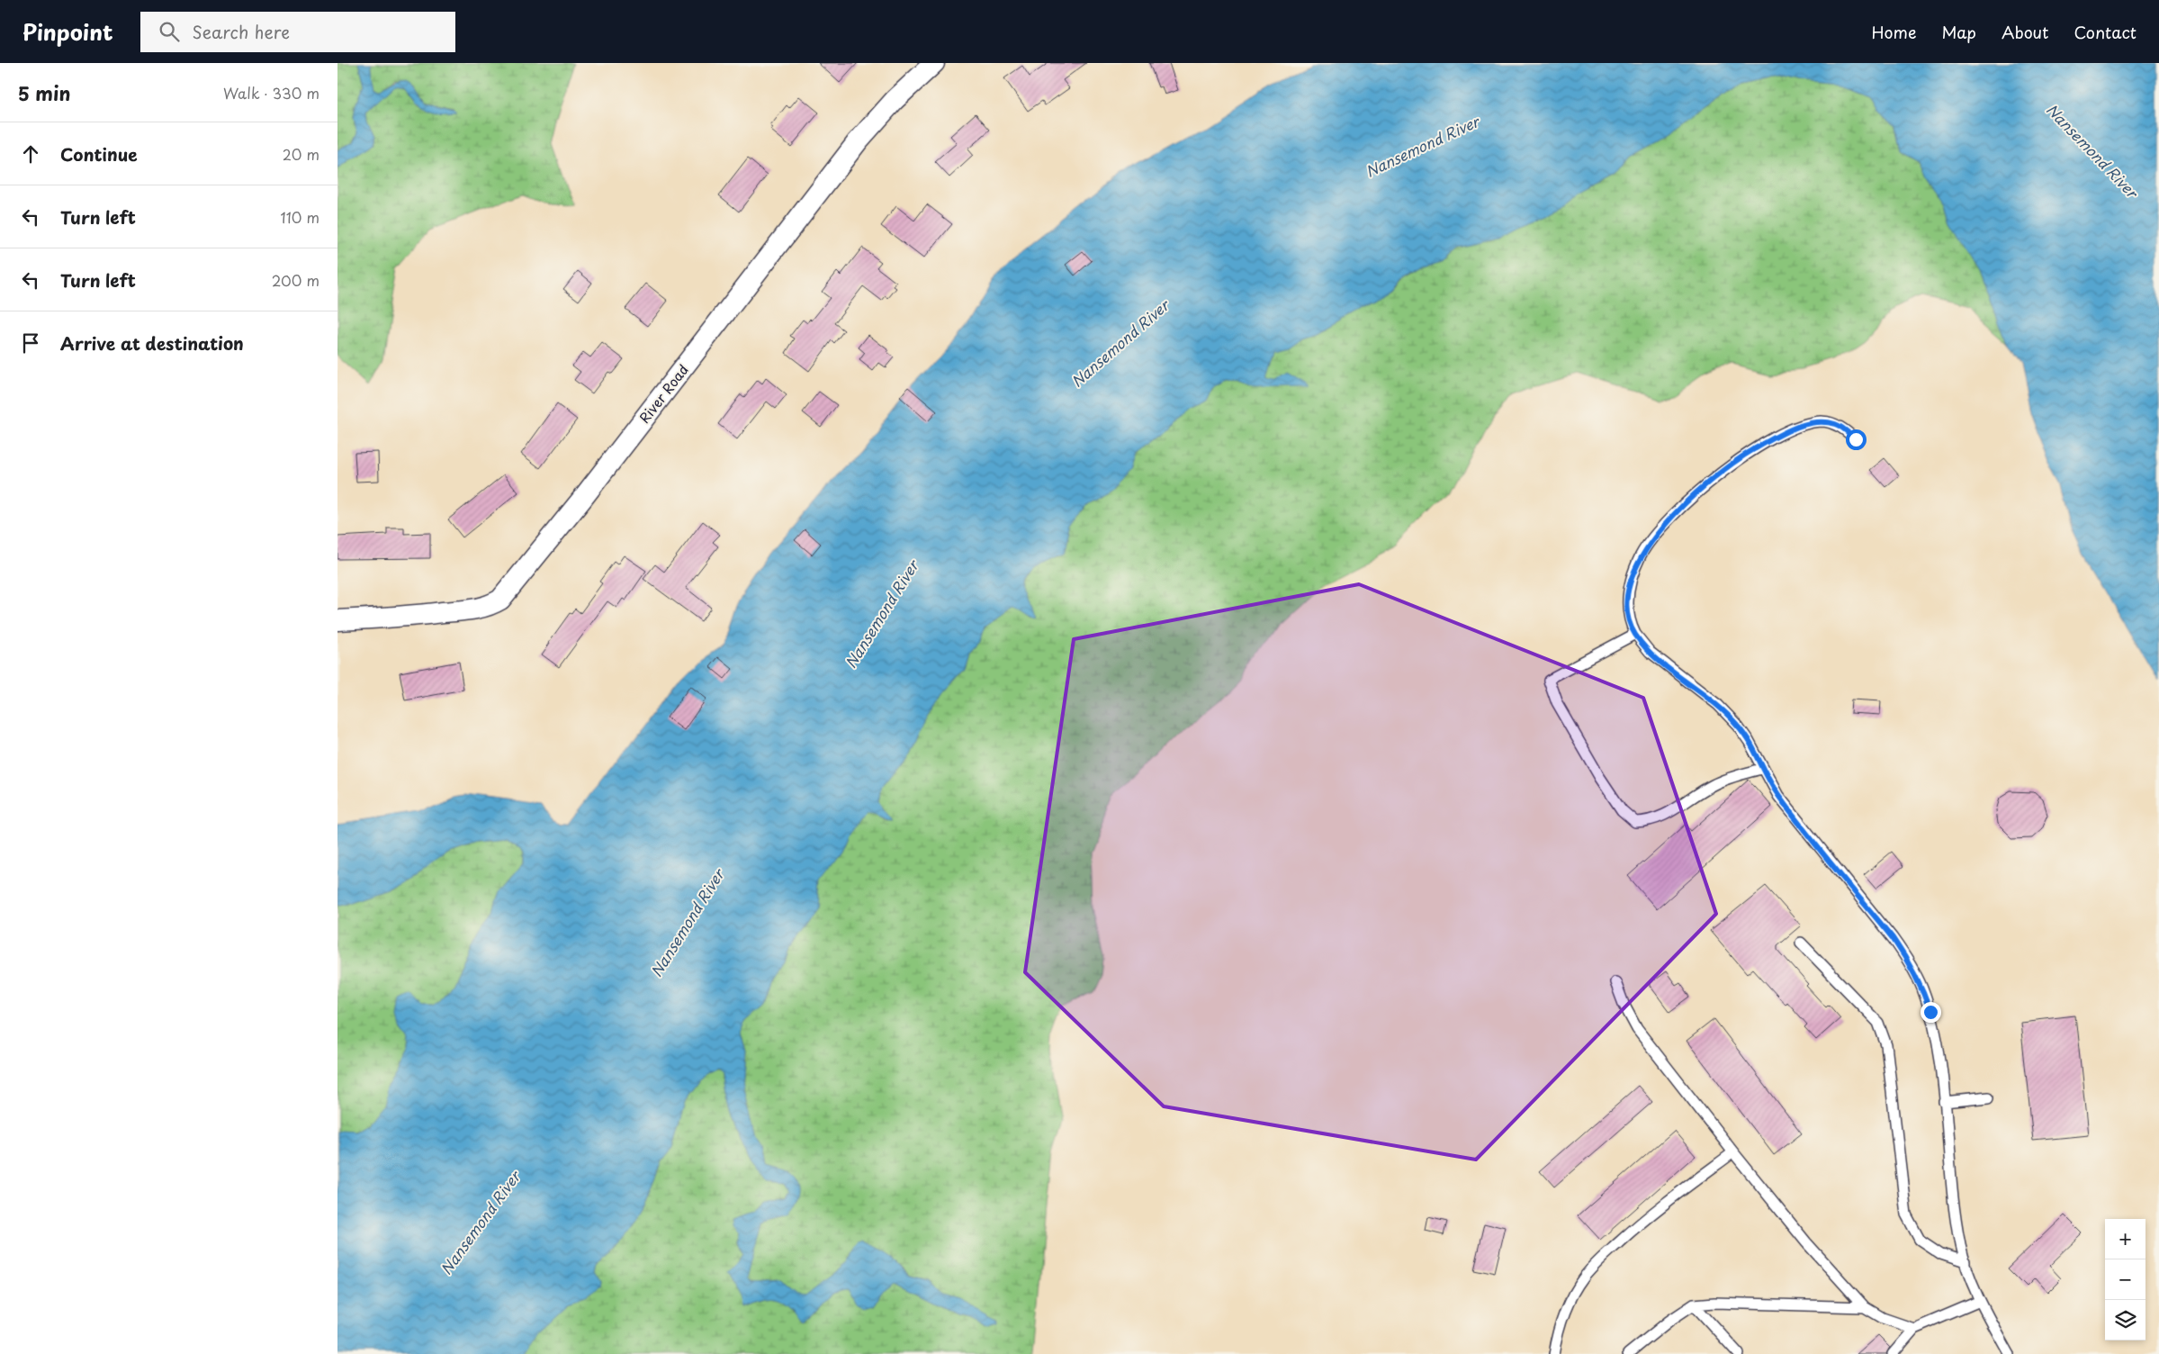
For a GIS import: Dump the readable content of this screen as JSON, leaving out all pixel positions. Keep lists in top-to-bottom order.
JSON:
{
  "streets": {
    "street": ["River Road"]
  },
  "water": ["Nansemond River"],
  "page": {
    "header": "Pinpoint",
    "search": "Search here",
    "nav": [
      "Home",
      "Map",
      "About",
      "Contact"
    ],
    "heading": ["5 min", "Walk · 330 m"],
    "list": [
      ["Continue", "20 m"],
      ["Turn left", "110 m"],
      ["Turn left", "200 m"],
      "Arrive at destination"
    ],
    "map_buttons": ["+", "−"]
  }
}
